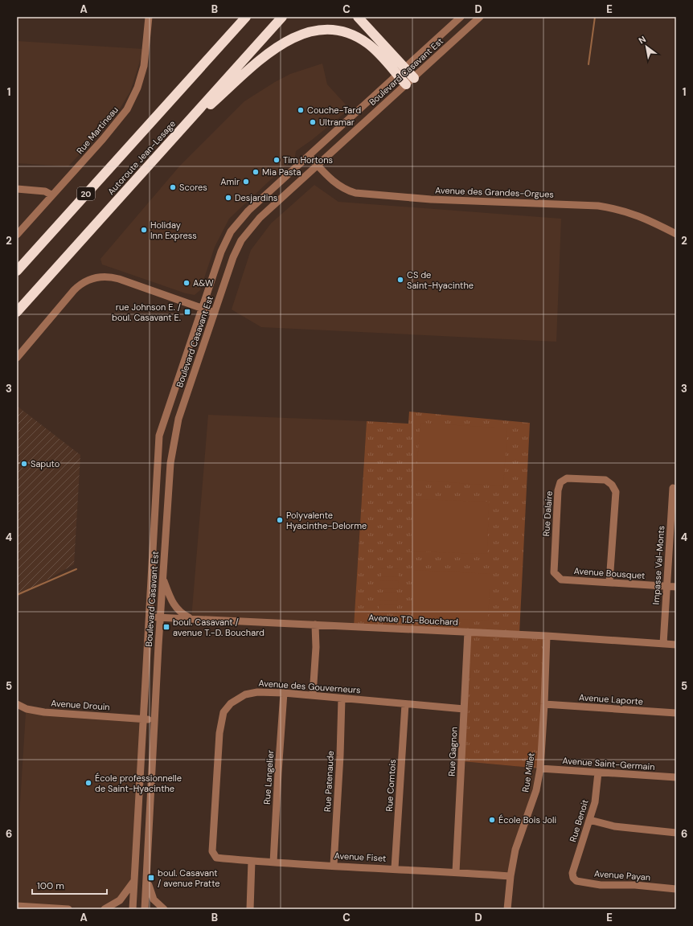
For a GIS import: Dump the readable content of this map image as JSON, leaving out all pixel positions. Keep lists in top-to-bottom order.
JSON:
{
  "streets": {
    "highway": ["Autoroute Jean-Lesage", "20"],
    "street": [
      "Boulevard Casavant Est",
      "Rue Martineau",
      "Avenue des Grandes-Orgues",
      "Rue Dalaire",
      "Impasse Val-Monts",
      "Avenue Bousquet",
      "Avenue T.D.-Bouchard",
      "Avenue des Gouverneurs",
      "Avenue Laporte",
      "Avenue Drouin",
      "Rue Gagnon",
      "Avenue Saint-Germain",
      "Rue Millet",
      "Rue Langelier",
      "Rue Patenaude",
      "Rue Comtois",
      "Rue Benoit",
      "Avenue Fiset",
      "Avenue Payan"
    ]
  },
  "crossings": [
    ["Boulevard Casavant Est", "Avenue des Grandes-Orgues"],
    ["Boulevard Casavant Est", "Avenue T.D.-Bouchard"],
    ["Boulevard Casavant Est", "Avenue Drouin"],
    ["Rue Dalaire", "Avenue Bousquet"],
    ["Impasse Val-Monts", "Avenue Bousquet"],
    ["Impasse Val-Monts", "Avenue T.D.-Bouchard"],
    ["Avenue T.D.-Bouchard", "Rue Gagnon"],
    ["Avenue T.D.-Bouchard", "Rue Millet"],
    ["Avenue des Gouverneurs", "Rue Gagnon"],
    ["Avenue des Gouverneurs", "Rue Langelier"],
    ["Avenue des Gouverneurs", "Rue Patenaude"],
    ["Avenue des Gouverneurs", "Rue Comtois"],
    ["Avenue des Gouverneurs", "Avenue Fiset"],
    ["Avenue Laporte", "Rue Millet"],
    ["Rue Gagnon", "Avenue Fiset"],
    ["Avenue Saint-Germain", "Rue Millet"],
    ["Avenue Saint-Germain", "Rue Benoit"],
    ["Rue Millet", "Avenue Fiset"],
    ["Rue Langelier", "Avenue Fiset"],
    ["Rue Patenaude", "Avenue Fiset"],
    ["Rue Comtois", "Avenue Fiset"],
    ["Rue Benoit", "Avenue Payan"]
  ],
  "places": {
    "other": [
      "Couche-Tard",
      "Ultramar",
      "Tim Hortons",
      "Mia Pasta",
      "Amir",
      "Scores",
      "Desjardins",
      "Holiday Inn Express",
      "CS de Saint-Hyacinthe",
      "A&W",
      "Saputo",
      "Polyvalente Hyacinthe-Delorme",
      "École professionnelle de Saint-Hyacinthe",
      "École Bois Joli"
    ],
    "transit": ["rue Johnson E. / boul. Casavant E.", "boul. Casavant / avenue T.-D. Bouchard", "boul. Casavant / avenue Pratte"]
  },
  "scale_bar": "100 m",
  "north": "top left",
  "grid": {
    "columns": [
      "A",
      "B",
      "C",
      "D",
      "E"
    ],
    "rows": [
      "1",
      "2",
      "3",
      "4",
      "5",
      "6"
    ]
  }
}
